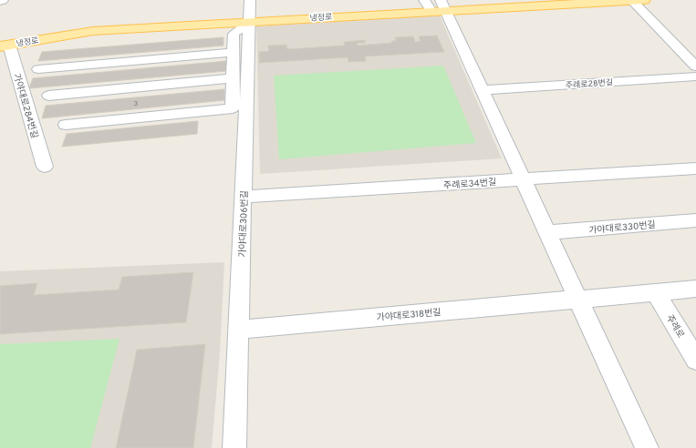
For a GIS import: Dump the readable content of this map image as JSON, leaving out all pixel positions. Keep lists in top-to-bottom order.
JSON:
{
  "streets": {
    "main road": ["냉정로"],
    "street": [
      "주례로28번길",
      "가야대로284번길",
      "주례로34번길",
      "가야대로306번길",
      "가야대로330번길",
      "가야대로318번길",
      "주례로"
    ]
  },
  "crossings": [
    ["냉정로", "가야대로284번길"],
    ["냉정로", "가야대로306번길"],
    ["주례로34번길", "가야대로306번길"],
    ["가야대로306번길", "가야대로318번길"]
  ],
  "house_numbers": ["3"]
}
